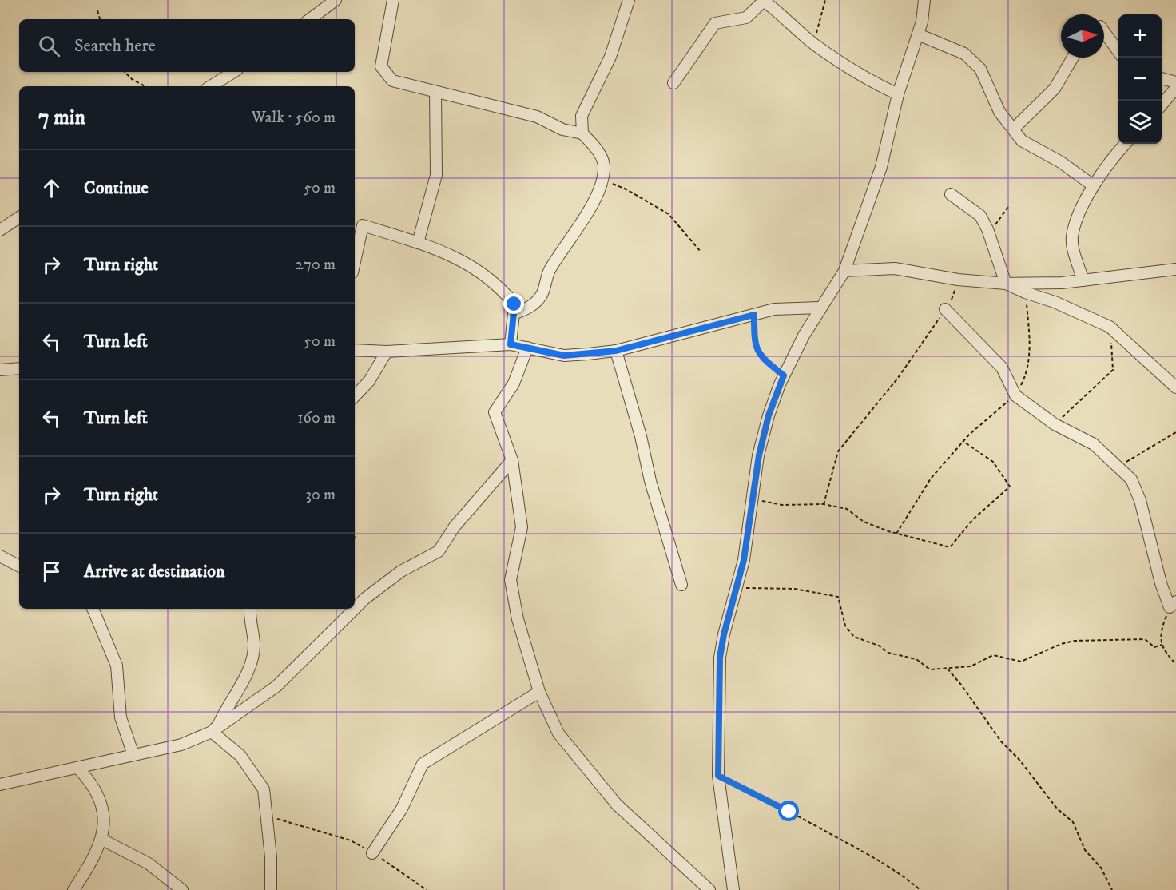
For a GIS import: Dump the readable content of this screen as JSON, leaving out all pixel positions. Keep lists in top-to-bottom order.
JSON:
{
  "north": "right",
  "page": {
    "map_buttons": ["+", "−"],
    "search": "Search here",
    "heading": ["7 min", "Walk · 560 m"],
    "list": [
      ["Continue", "50 m"],
      ["Turn right", "270 m"],
      ["Turn left", "50 m"],
      ["Turn left", "160 m"],
      ["Turn right", "30 m"],
      "Arrive at destination"
    ]
  }
}
